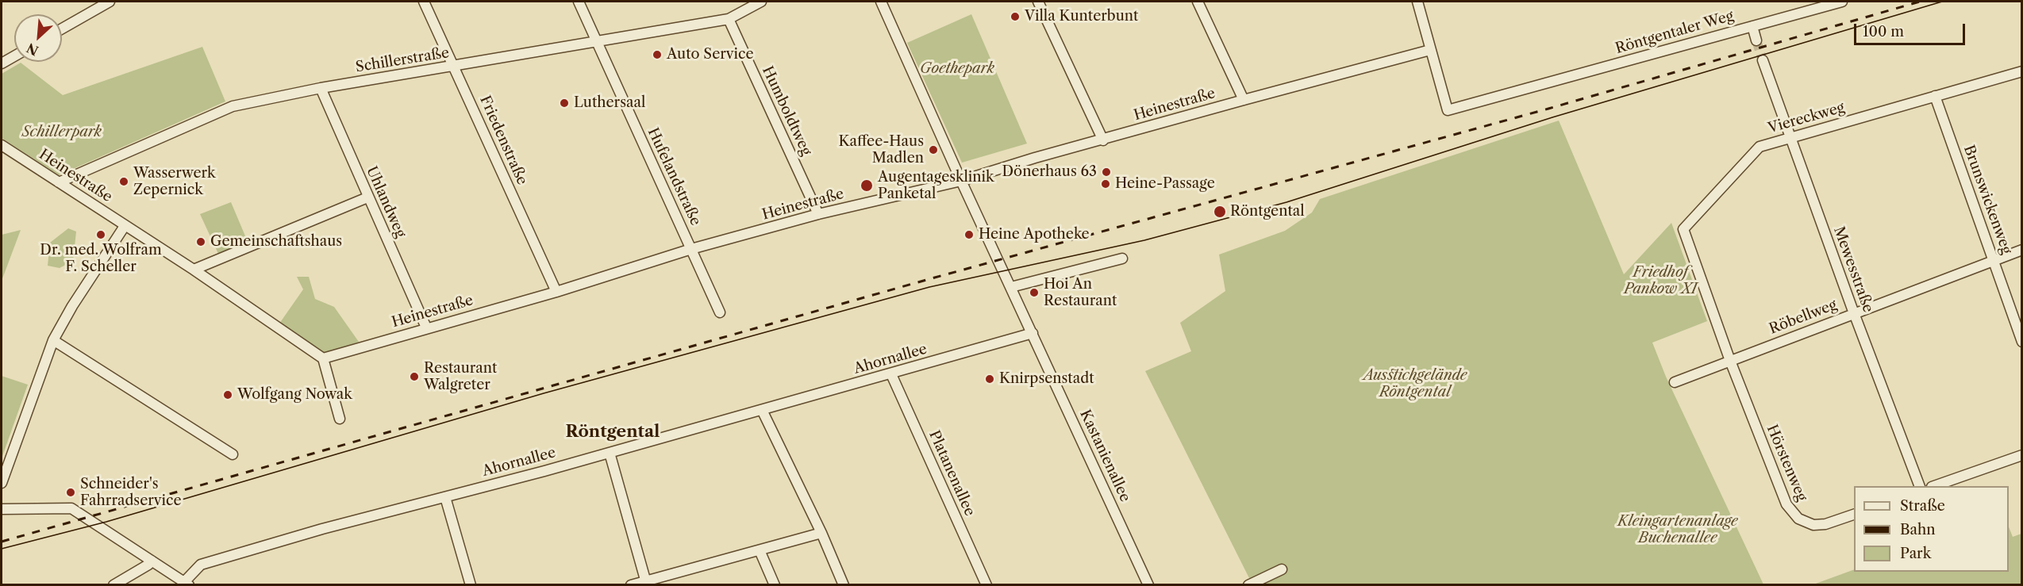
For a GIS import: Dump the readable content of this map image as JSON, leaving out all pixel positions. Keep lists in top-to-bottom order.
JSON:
{
  "streets": {
    "street": [
      "Röntgentaler Weg",
      "Schillerstraße",
      "Heinestraße",
      "Humboldtweg",
      "Viereckweg",
      "Friedenstraße",
      "Hufelandstraße",
      "Brunswickenweg",
      "Uhlandweg",
      "Mewesstraße",
      "Röbellweg",
      "Ahornallee",
      "Kastanienallee",
      "Hörstenweg",
      "Platanenallee"
    ]
  },
  "crossings": [
    ["Röntgentaler Weg", "Heinestraße"],
    ["Schillerstraße", "Heinestraße"],
    ["Schillerstraße", "Humboldtweg"],
    ["Schillerstraße", "Friedenstraße"],
    ["Schillerstraße", "Hufelandstraße"],
    ["Schillerstraße", "Uhlandweg"],
    ["Heinestraße", "Humboldtweg"],
    ["Heinestraße", "Friedenstraße"],
    ["Heinestraße", "Hufelandstraße"],
    ["Heinestraße", "Uhlandweg"],
    ["Heinestraße", "Kastanienallee"],
    ["Viereckweg", "Brunswickenweg"],
    ["Viereckweg", "Mewesstraße"],
    ["Viereckweg", "Röbellweg"],
    ["Viereckweg", "Hörstenweg"],
    ["Brunswickenweg", "Röbellweg"],
    ["Mewesstraße", "Röbellweg"],
    ["Röbellweg", "Hörstenweg"],
    ["Ahornallee", "Kastanienallee"],
    ["Ahornallee", "Platanenallee"]
  ],
  "districts": ["Röntgental"],
  "parks": [
    "Goethepark",
    "Schillerpark",
    "Friedhof Pankow XI",
    "Ausstichgelände Röntgental",
    "Kleingartenanlage Buchenallee"
  ],
  "places": [
    "Villa Kunterbunt",
    "Auto Service",
    "Luthersaal",
    "Kaffee-Haus Madlen",
    "Dönerhaus 63",
    "Wasserwerk Zepernick",
    "Heine-Passage",
    "Augentagesklinik Panketal",
    "Röntgental",
    "Dr. med. Wolfram F. Scheller",
    "Heine Apotheke",
    "Gemeinschaftshaus",
    "Hoi An Restaurant",
    "Restaurant Walgreter",
    "Knirpsenstadt",
    "Wolfgang Nowak",
    "Schneider's Fahrradservice"
  ],
  "legend": ["Straße", "Bahn", "Park"],
  "scale_bar": "100 m",
  "north": "bottom left"
}
